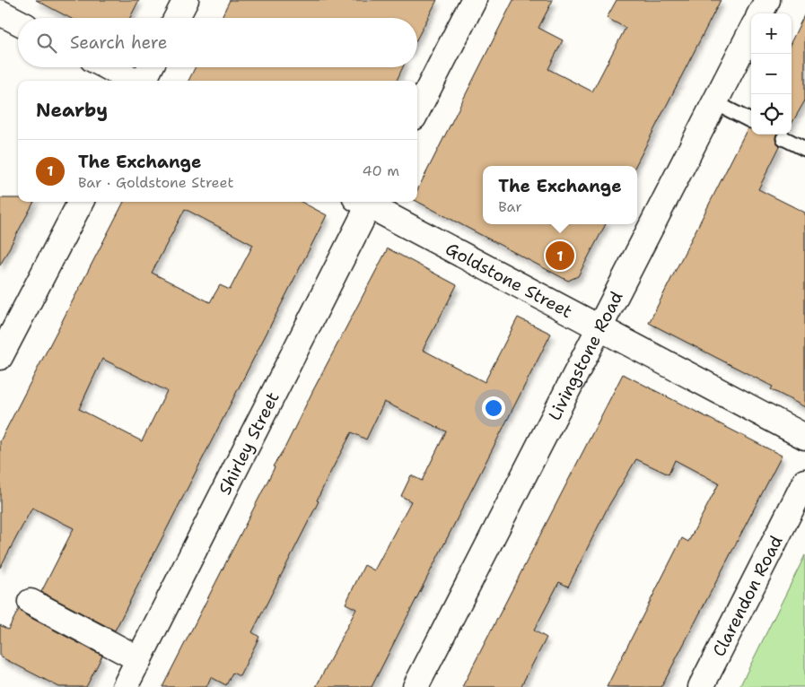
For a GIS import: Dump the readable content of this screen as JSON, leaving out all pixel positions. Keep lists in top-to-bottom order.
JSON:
{
  "streets": {
    "street": [
      "Goldstone Street",
      "Livingstone Road",
      "Shirley Street",
      "Clarendon Road"
    ]
  },
  "crossings": [
    ["Goldstone Street", "Livingstone Road"]
  ],
  "page": {
    "map_buttons": ["+", "−"],
    "search": "Search here",
    "heading": "Nearby",
    "list": [
      {
        "mark": "1",
        "name": "The Exchange",
        "note": "Bar · Goldstone Street",
        "value": "40 m"
      }
    ],
    "popup": ["The Exchange", "Bar"],
    "pins": "1"
  }
}
